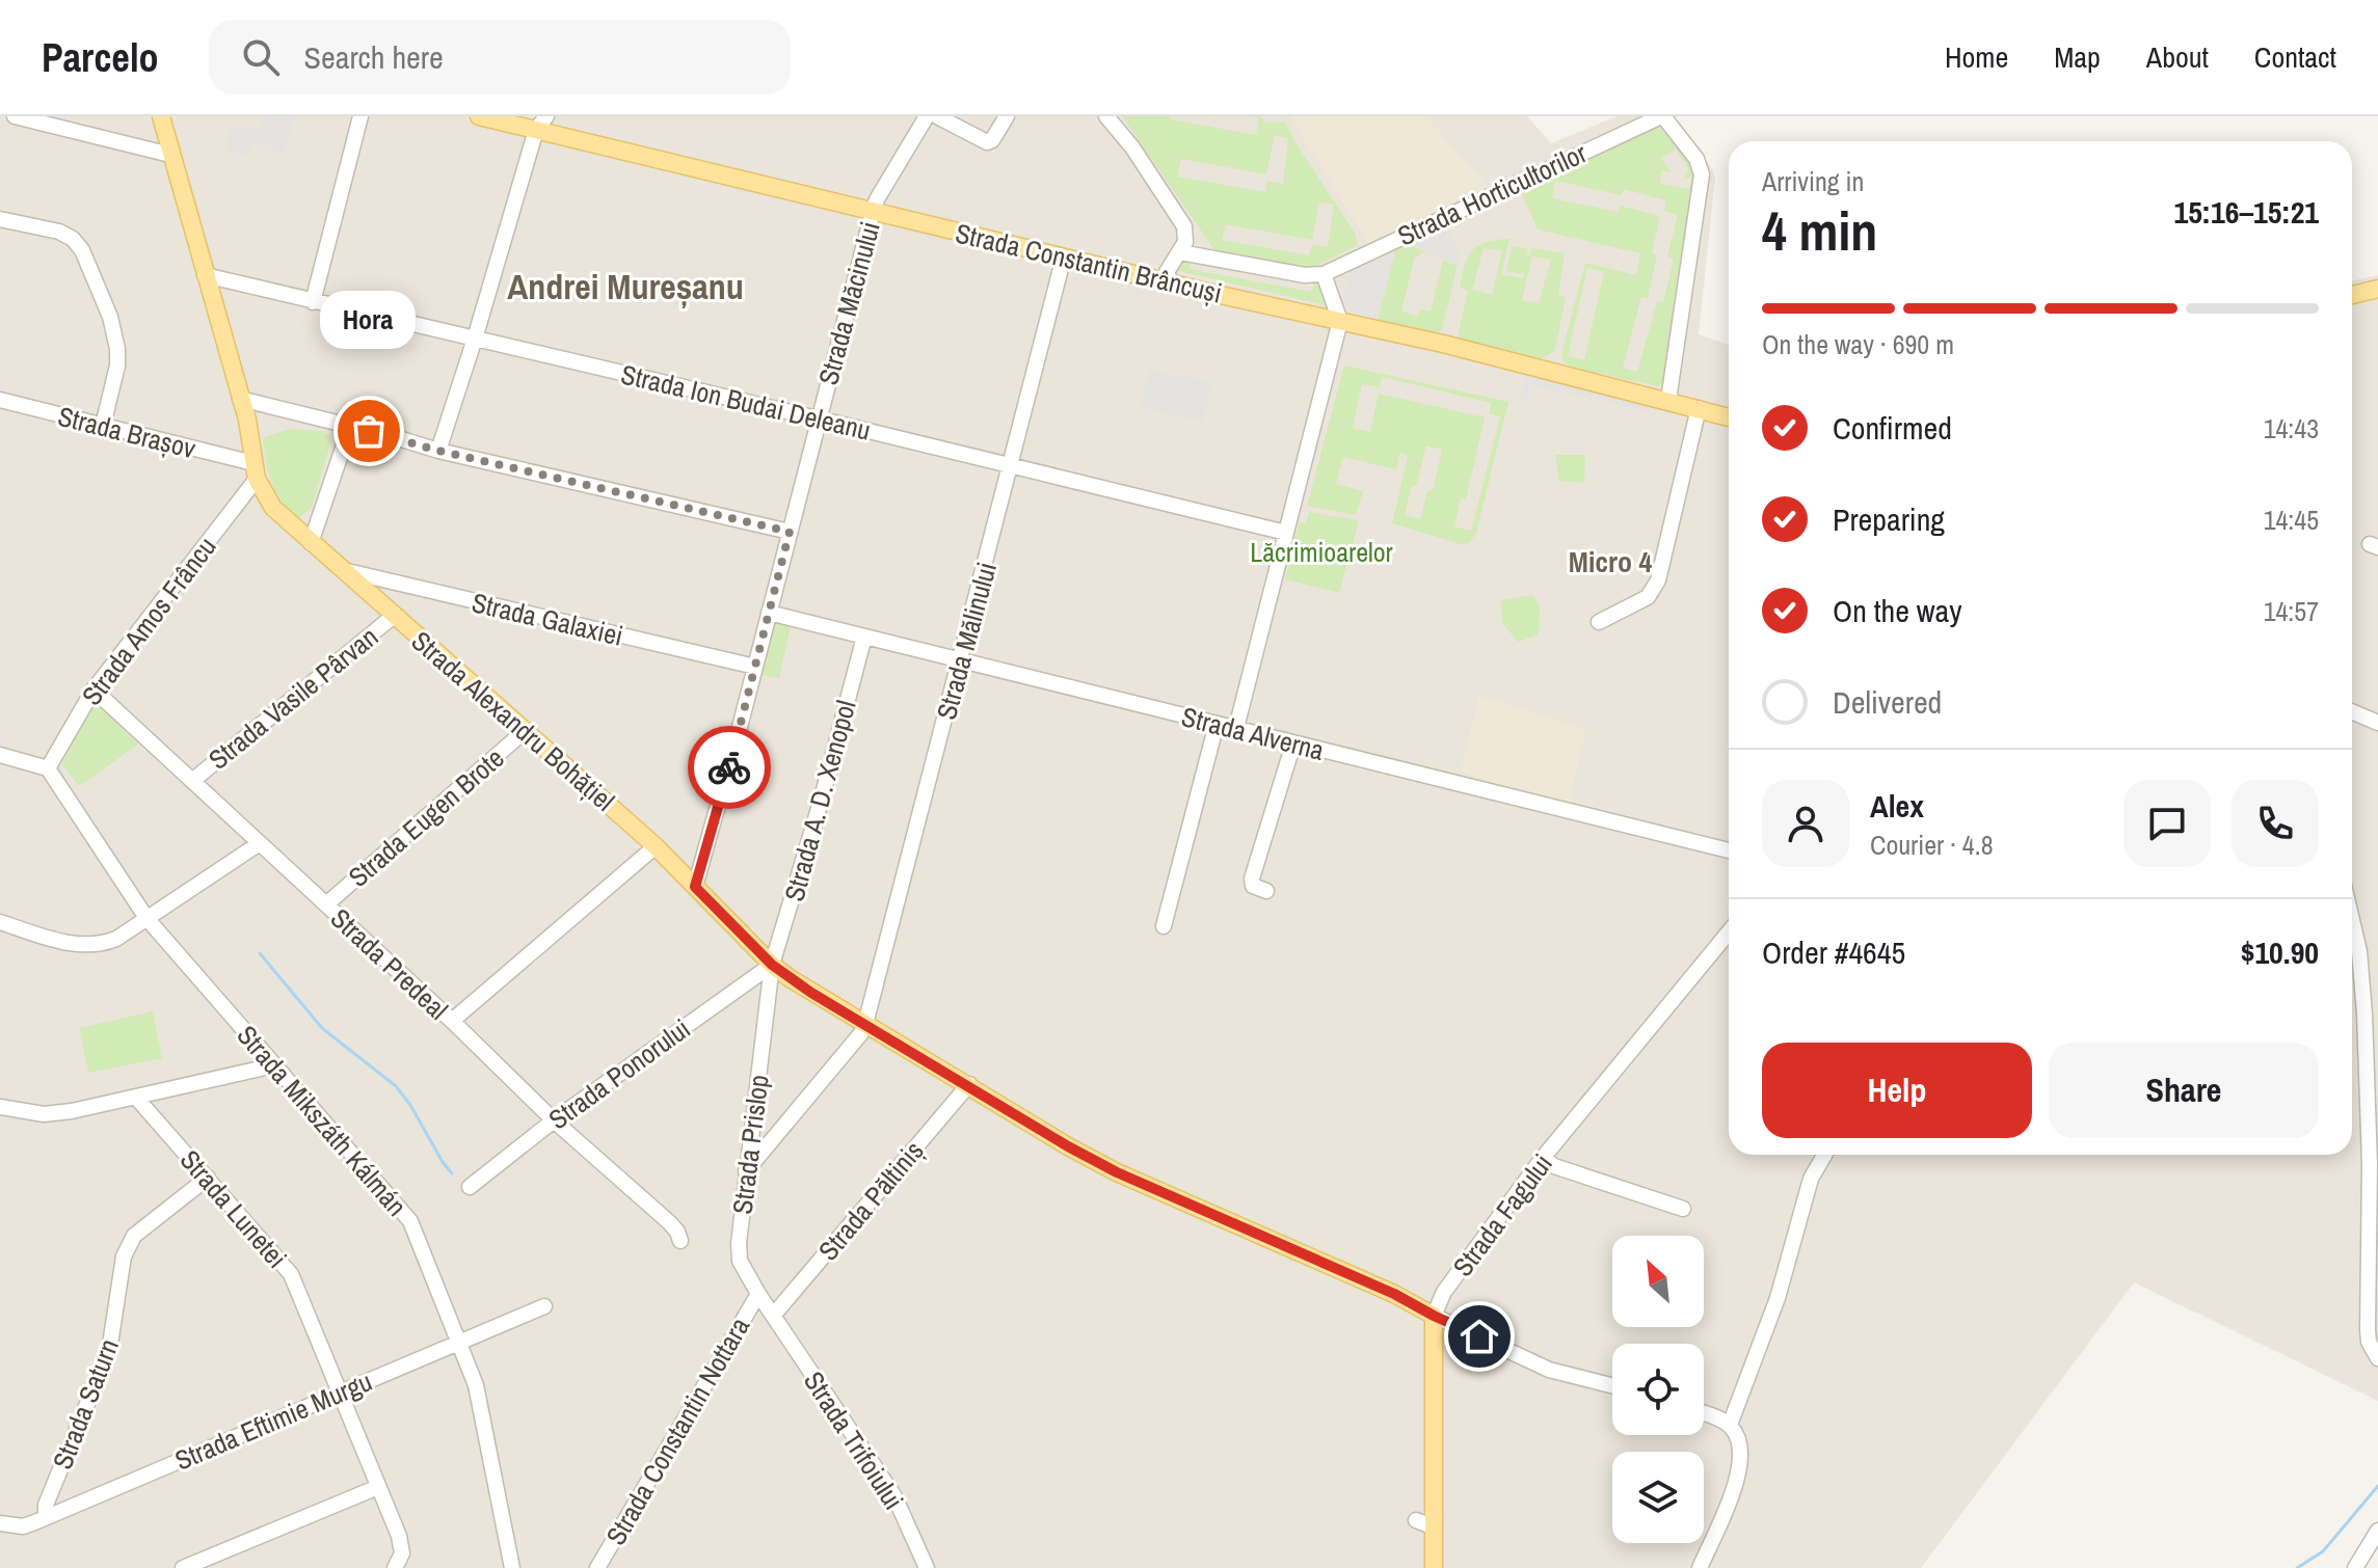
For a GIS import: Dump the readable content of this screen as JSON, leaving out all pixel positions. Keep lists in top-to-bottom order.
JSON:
{
  "streets": {
    "main road": ["Strada Constantin Brâncuși", "Strada Alexandru Bohățiel", "Strada Fagului"],
    "street": [
      "Strada Horticultorilor",
      "Strada Măcinului",
      "Strada Ion Budai Deleanu",
      "Strada Brașov",
      "Strada Galaxiei",
      "Strada Amos Frâncu",
      "Strada Mălinului",
      "Strada Vasile Pârvan",
      "Strada Alverna",
      "Strada A. D. Xenopol",
      "Strada Eugen Brote",
      "Strada Predeal",
      "Strada Ponorului",
      "Strada Mikszáth Kálmán",
      "Strada Prislop",
      "Strada Păltiniș",
      "Strada Lunetei",
      "Strada Saturn",
      "Strada Eftimie Murgu",
      "Strada Constantin Nottara",
      "Strada Trifoiului"
    ]
  },
  "crossings": [
    ["Strada Horticultorilor", "Strada Constantin Brâncuși"],
    ["Strada Constantin Brâncuși", "Strada Măcinului"],
    ["Strada Constantin Brâncuși", "Strada Mălinului"],
    ["Strada Măcinului", "Strada Ion Budai Deleanu"],
    ["Strada Măcinului", "Strada Galaxiei"],
    ["Strada Măcinului", "Strada Alexandru Bohățiel"],
    ["Strada Măcinului", "Strada Alverna"],
    ["Strada Ion Budai Deleanu", "Strada Mălinului"],
    ["Strada Brașov", "Strada Amos Frâncu"],
    ["Strada Brașov", "Strada Alexandru Bohățiel"],
    ["Strada Galaxiei", "Strada Alexandru Bohățiel"],
    ["Strada Amos Frâncu", "Strada Alexandru Bohățiel"],
    ["Strada Amos Frâncu", "Strada Predeal"],
    ["Strada Amos Frâncu", "Strada Mikszáth Kálmán"],
    ["Strada Mălinului", "Strada Alexandru Bohățiel"],
    ["Strada Mălinului", "Strada Alverna"],
    ["Strada Vasile Pârvan", "Strada Alexandru Bohățiel"],
    ["Strada Vasile Pârvan", "Strada Predeal"],
    ["Strada Alexandru Bohățiel", "Strada A. D. Xenopol"],
    ["Strada Alexandru Bohățiel", "Strada Eugen Brote"],
    ["Strada Alexandru Bohățiel", "Strada Ponorului"],
    ["Strada Alexandru Bohățiel", "Strada Prislop"],
    ["Strada Alexandru Bohățiel", "Strada Păltiniș"],
    ["Strada Alexandru Bohățiel", "Strada Fagului"],
    ["Strada Alverna", "Strada A. D. Xenopol"],
    ["Strada A. D. Xenopol", "Strada Ponorului"],
    ["Strada A. D. Xenopol", "Strada Prislop"],
    ["Strada Eugen Brote", "Strada Predeal"],
    ["Strada Predeal", "Strada Ponorului"],
    ["Strada Ponorului", "Strada Prislop"],
    ["Strada Mikszáth Kálmán", "Strada Eftimie Murgu"],
    ["Strada Prislop", "Strada Păltiniș"],
    ["Strada Prislop", "Strada Constantin Nottara"],
    ["Strada Prislop", "Strada Trifoiului"],
    ["Strada Păltiniș", "Strada Trifoiului"],
    ["Strada Lunetei", "Strada Saturn"],
    ["Strada Lunetei", "Strada Eftimie Murgu"],
    ["Strada Saturn", "Strada Eftimie Murgu"]
  ],
  "districts": ["Andrei Mureșanu", "Micro 4"],
  "parks": ["Lăcrimioarelor"],
  "places": ["Hora"],
  "north": "top left",
  "page": {
    "header": "Parcelo",
    "search": "Search here",
    "nav": [
      "Home",
      "Map",
      "About",
      "Contact"
    ],
    "heading": ["4 min", "Arriving in", "15:16–15:21"],
    "panel": [
      "Alex",
      "Courier · 4.8",
      "Order #4645",
      "$10.90"
    ],
    "bar": "On the way · 690 m",
    "bubble": "Hora",
    "list": [
      ["Confirmed", "14:43"],
      ["Preparing", "14:45"],
      ["On the way", "14:57"],
      "Delivered"
    ],
    "buttons": ["Help", "Share"]
  }
}
